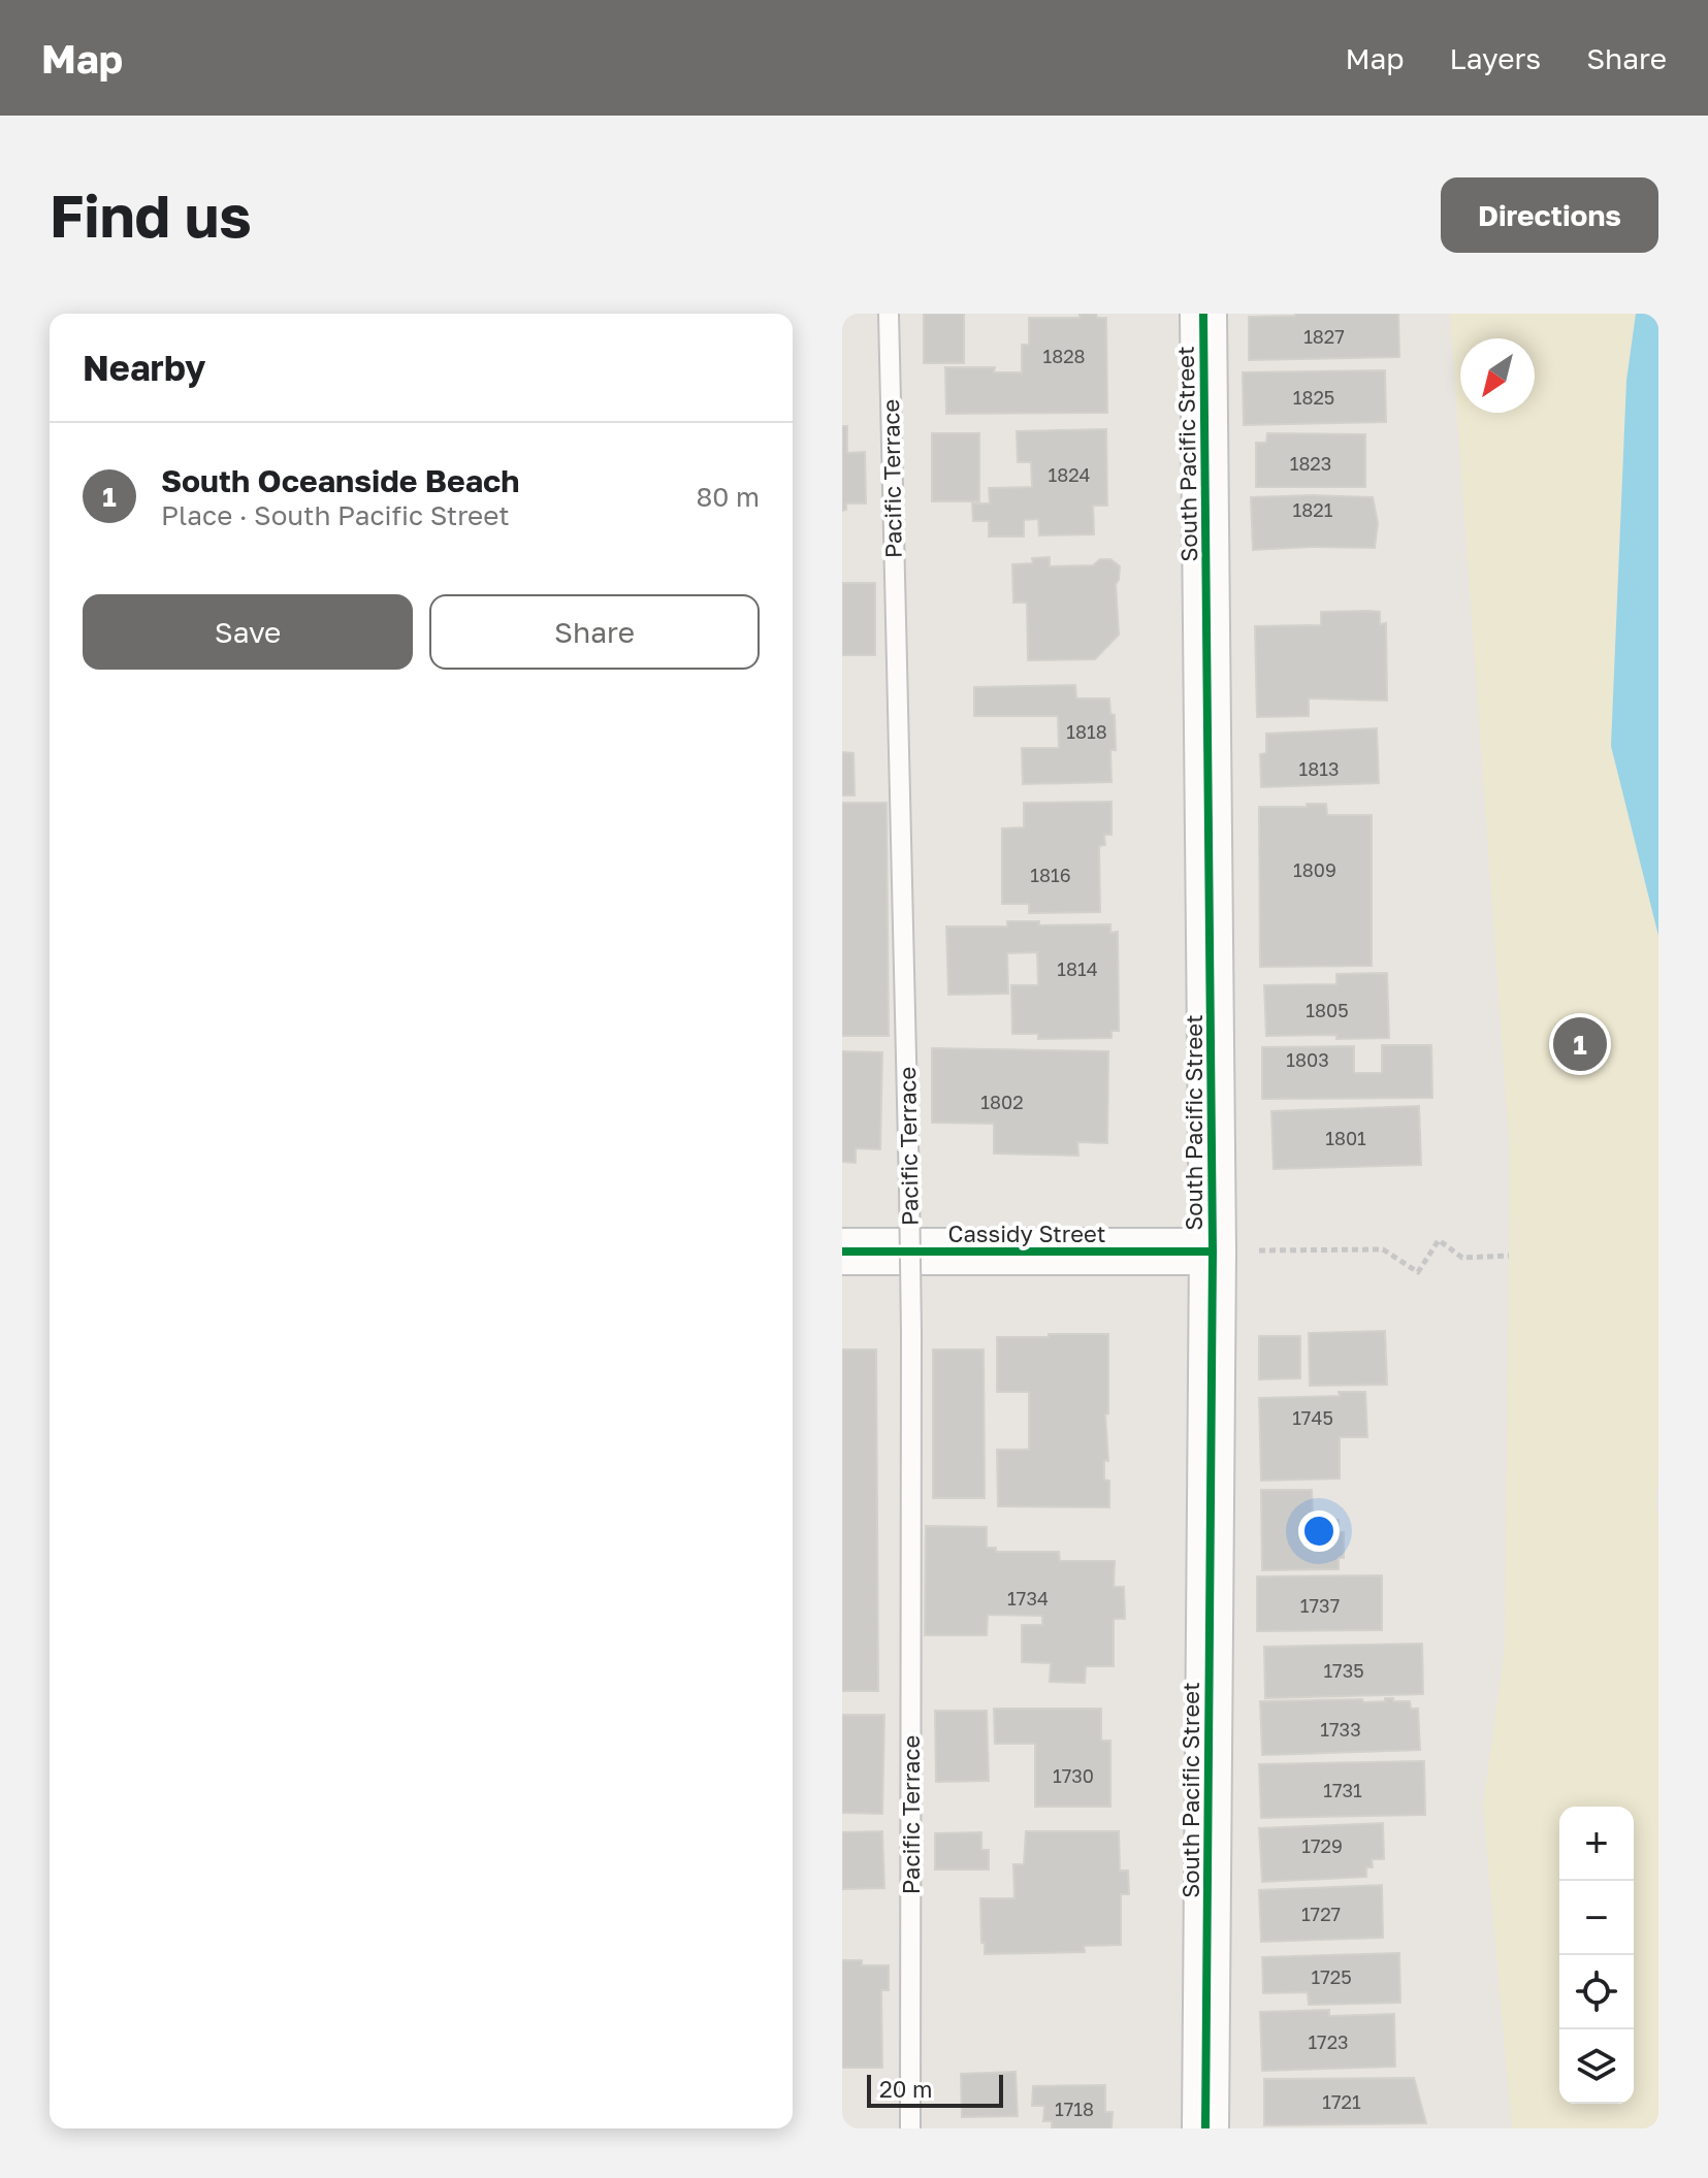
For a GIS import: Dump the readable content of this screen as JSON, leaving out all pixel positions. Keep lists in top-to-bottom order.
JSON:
{
  "streets": {
    "main road": ["South Pacific Street", "Cassidy Street"],
    "lane": ["Pacific Terrace"]
  },
  "crossings": [
    ["South Pacific Street", "Cassidy Street"]
  ],
  "house_numbers": [
    "1827",
    "1828",
    "1825",
    "1823",
    "1824",
    "1821",
    "1818",
    "1813",
    "1809",
    "1816",
    "1814",
    "1805",
    "1803",
    "1802",
    "1801",
    "1745",
    "1734",
    "1737",
    "1735",
    "1733",
    "1730",
    "1731",
    "1729",
    "1727",
    "1725",
    "1723",
    "1721",
    "1718"
  ],
  "scale_bar": "20 m",
  "north": "bottom left",
  "page": {
    "header": "Map",
    "nav": ["Map", "Layers", "Share"],
    "buttons": [
      "Directions",
      ["Save", "Share"]
    ],
    "title": "Find us",
    "heading": "Nearby",
    "list": [
      {
        "mark": "1",
        "name": "South Oceanside Beach",
        "note": "Place · South Pacific Street",
        "value": "80 m"
      }
    ],
    "pins": "1",
    "map_buttons": ["+", "−"],
    "scale": "20 m"
  }
}
